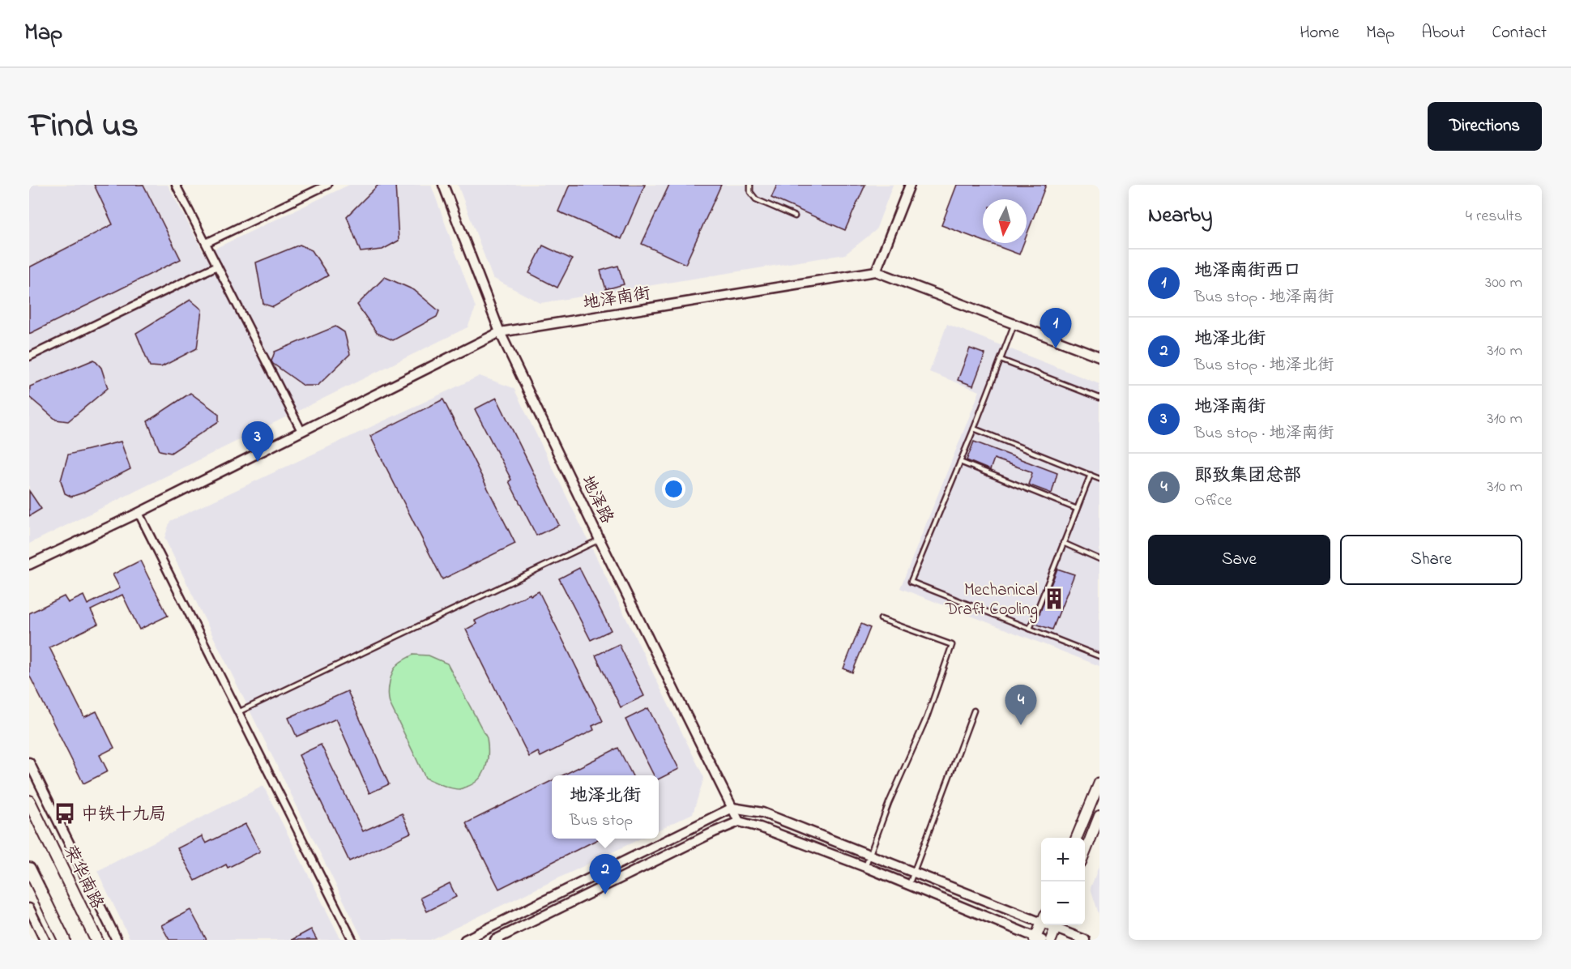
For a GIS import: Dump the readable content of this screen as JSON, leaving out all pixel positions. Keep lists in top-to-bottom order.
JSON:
{
  "streets": {
    "main road": ["荣华南路"],
    "street": ["地泽南街", "地泽路"]
  },
  "crossings": [
    ["地泽南街", "地泽路"]
  ],
  "places": {
    "building": ["Mechanical Draft Cooling"],
    "bus stop": ["中铁十九局"]
  },
  "north": "bottom",
  "page": {
    "header": "Map",
    "nav": [
      "Home",
      "Map",
      "About",
      "Contact"
    ],
    "title": "Find us",
    "buttons": [
      "Directions",
      ["Save", "Share"]
    ],
    "heading": ["Nearby", "4 results"],
    "list": [
      {
        "mark": "1",
        "name": "地泽南街西口",
        "note": "Bus stop · 地泽南街",
        "value": "300 m"
      },
      {
        "mark": "2",
        "name": "地泽北街",
        "note": "Bus stop · 地泽北街",
        "value": "310 m"
      },
      {
        "mark": "3",
        "name": "地泽南街",
        "note": "Bus stop · 地泽南街",
        "value": "310 m"
      },
      {
        "mark": "4",
        "name": "郎致集团总部",
        "note": "Office",
        "value": "310 m"
      }
    ],
    "pins": [
      "1",
      "3",
      "4",
      "2"
    ],
    "popup": ["地泽北街", "Bus stop"],
    "map_buttons": ["+", "−"]
  }
}
